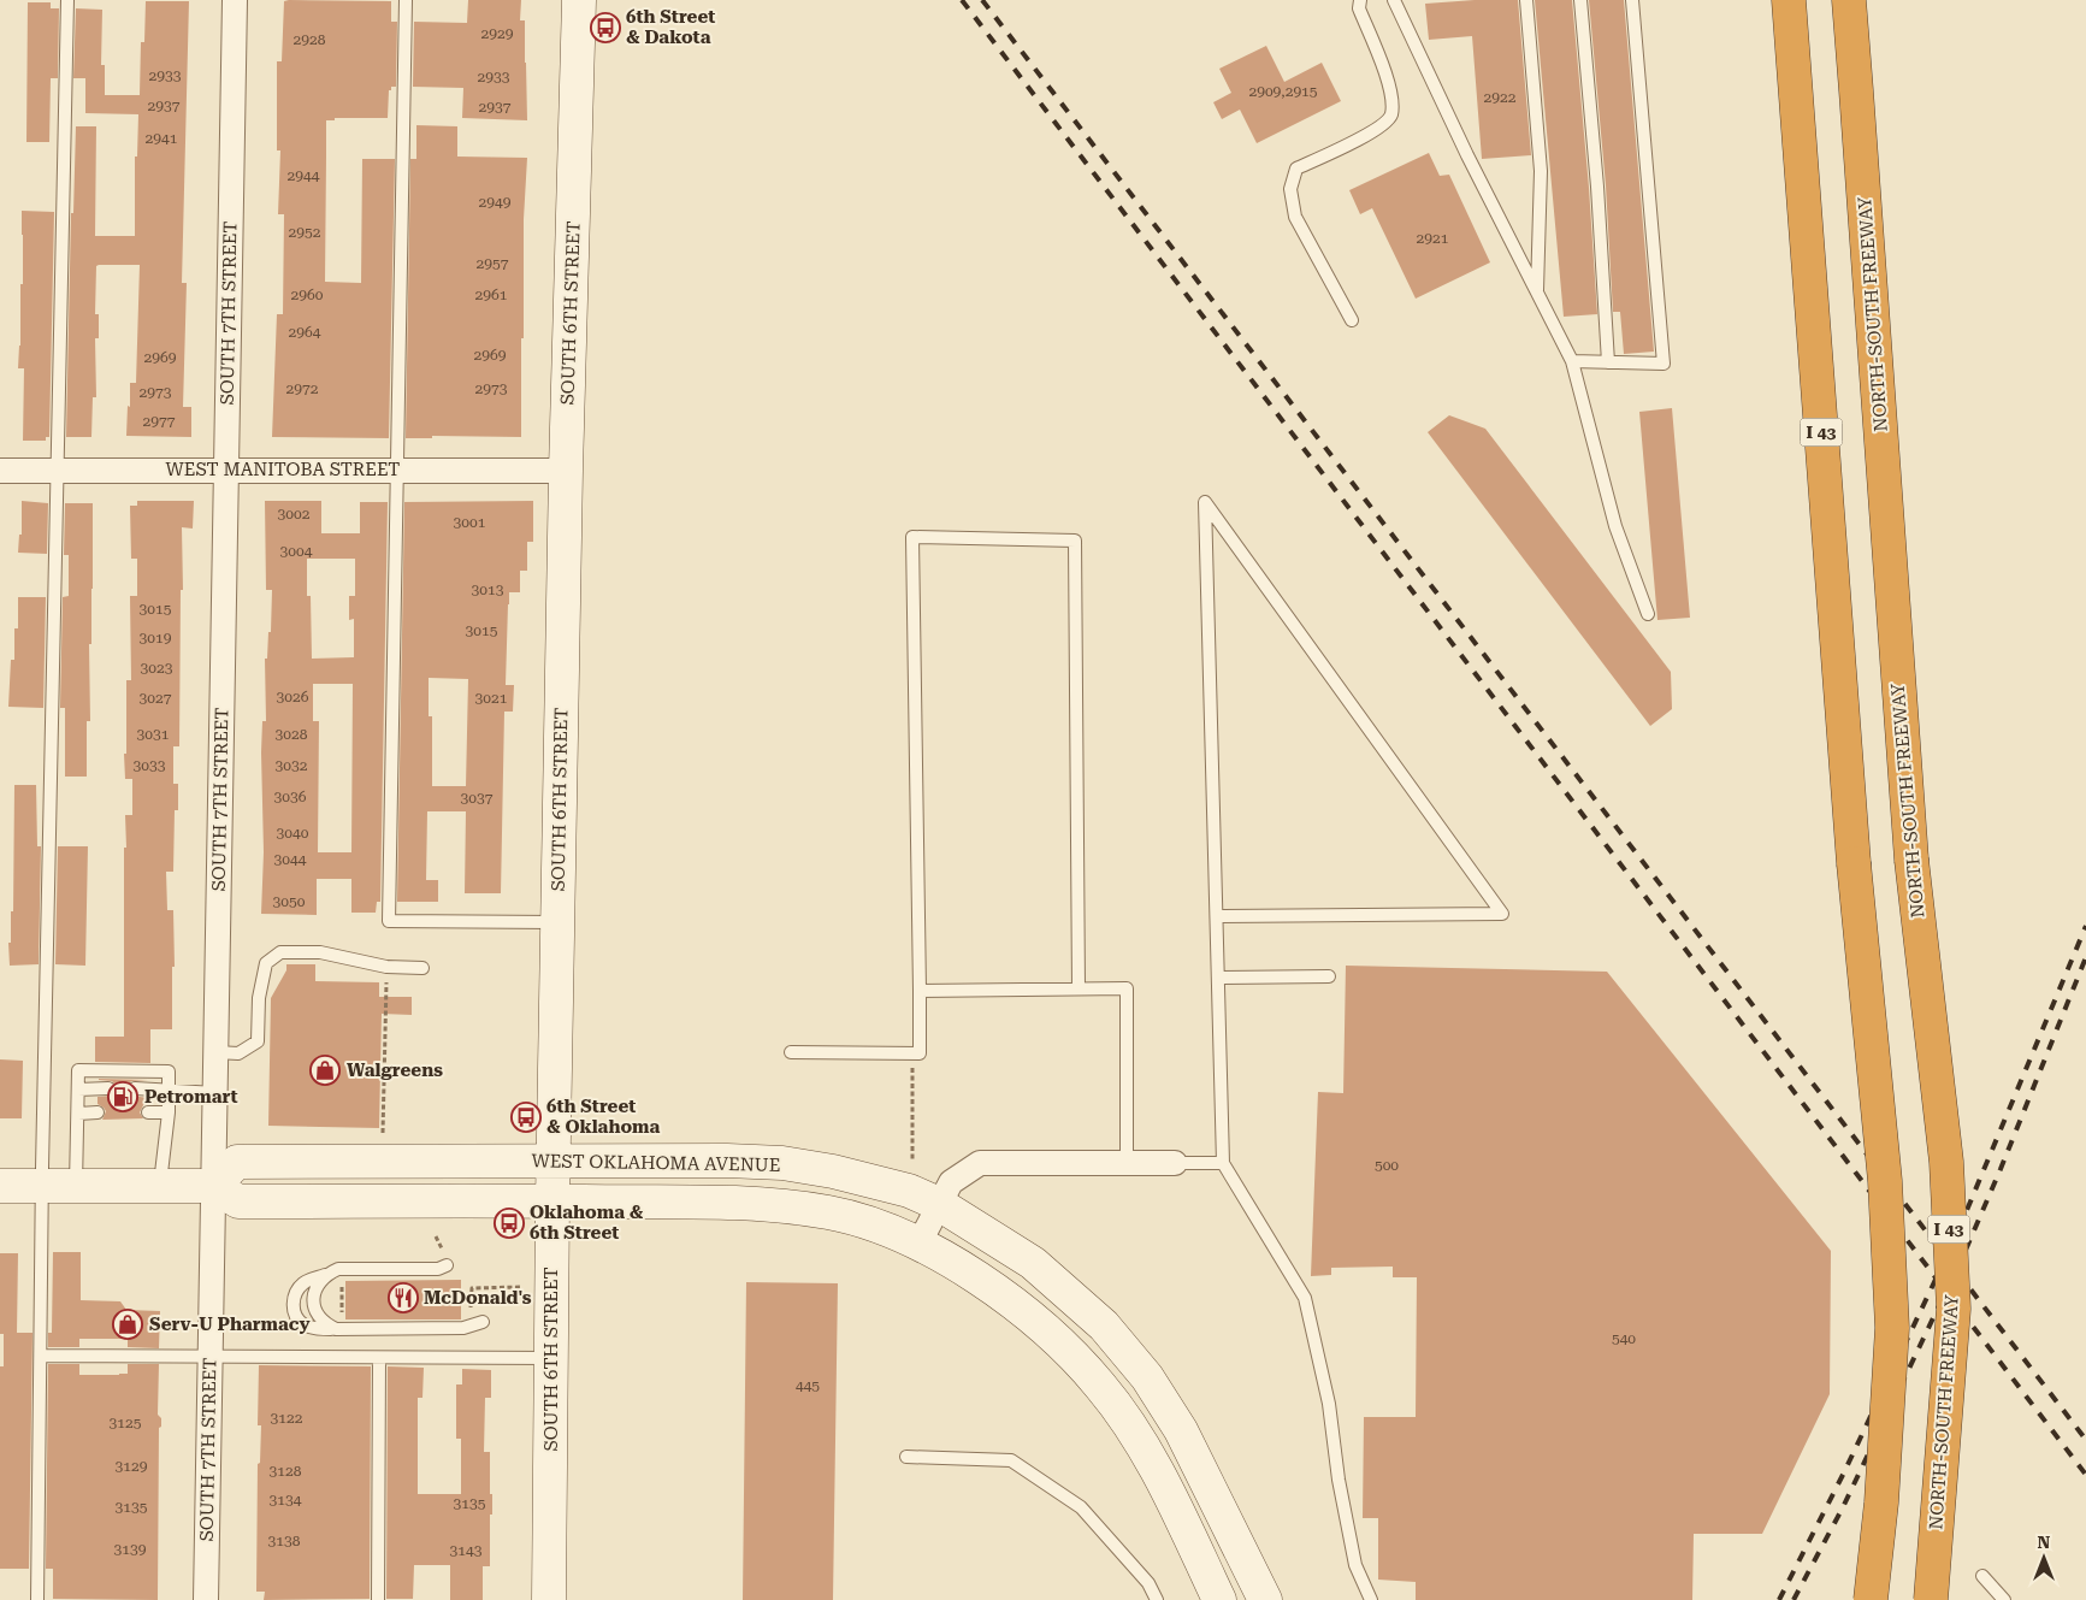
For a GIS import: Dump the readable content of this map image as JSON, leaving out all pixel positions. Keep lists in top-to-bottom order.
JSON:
{
  "streets": {
    "highway": ["NORTH-SOUTH FREEWAY", "I 43"],
    "main road": ["SOUTH 6TH STREET", "WEST OKLAHOMA AVENUE"],
    "street": ["SOUTH 7TH STREET", "WEST MANITOBA STREET"]
  },
  "crossings": [
    ["SOUTH 7TH STREET", "WEST MANITOBA STREET"],
    ["SOUTH 7TH STREET", "WEST OKLAHOMA AVENUE"],
    ["SOUTH 6TH STREET", "WEST MANITOBA STREET"],
    ["SOUTH 6TH STREET", "WEST OKLAHOMA AVENUE"]
  ],
  "places": {
    "bus stop": ["6th Street & Dakota", "6th Street & Oklahoma", "Oklahoma & 6th Street"],
    "shop": ["Walgreens", "Serv-U Pharmacy"],
    "fuel station": ["Petromart"],
    "restaurant": ["McDonald's"]
  },
  "house_numbers": [
    "2929",
    "2928",
    "2933",
    "2933",
    "2909,2915",
    "2922",
    "2937",
    "2937",
    "2941",
    "2944",
    "2949",
    "2952",
    "2921",
    "2957",
    "2960",
    "2961",
    "2964",
    "2969",
    "2969",
    "2972",
    "2973",
    "2973",
    "2977",
    "3002",
    "3001",
    "3004",
    "3013",
    "3015",
    "3015",
    "3019",
    "3023",
    "3026",
    "3027",
    "3021",
    "3031",
    "3028",
    "3033",
    "3032",
    "3036",
    "3037",
    "3040",
    "3044",
    "3050",
    "500",
    "540",
    "445",
    "3122",
    "3125",
    "3129",
    "3128",
    "3134",
    "3135",
    "3135",
    "3138",
    "3139",
    "3143"
  ],
  "north": "top"
}
